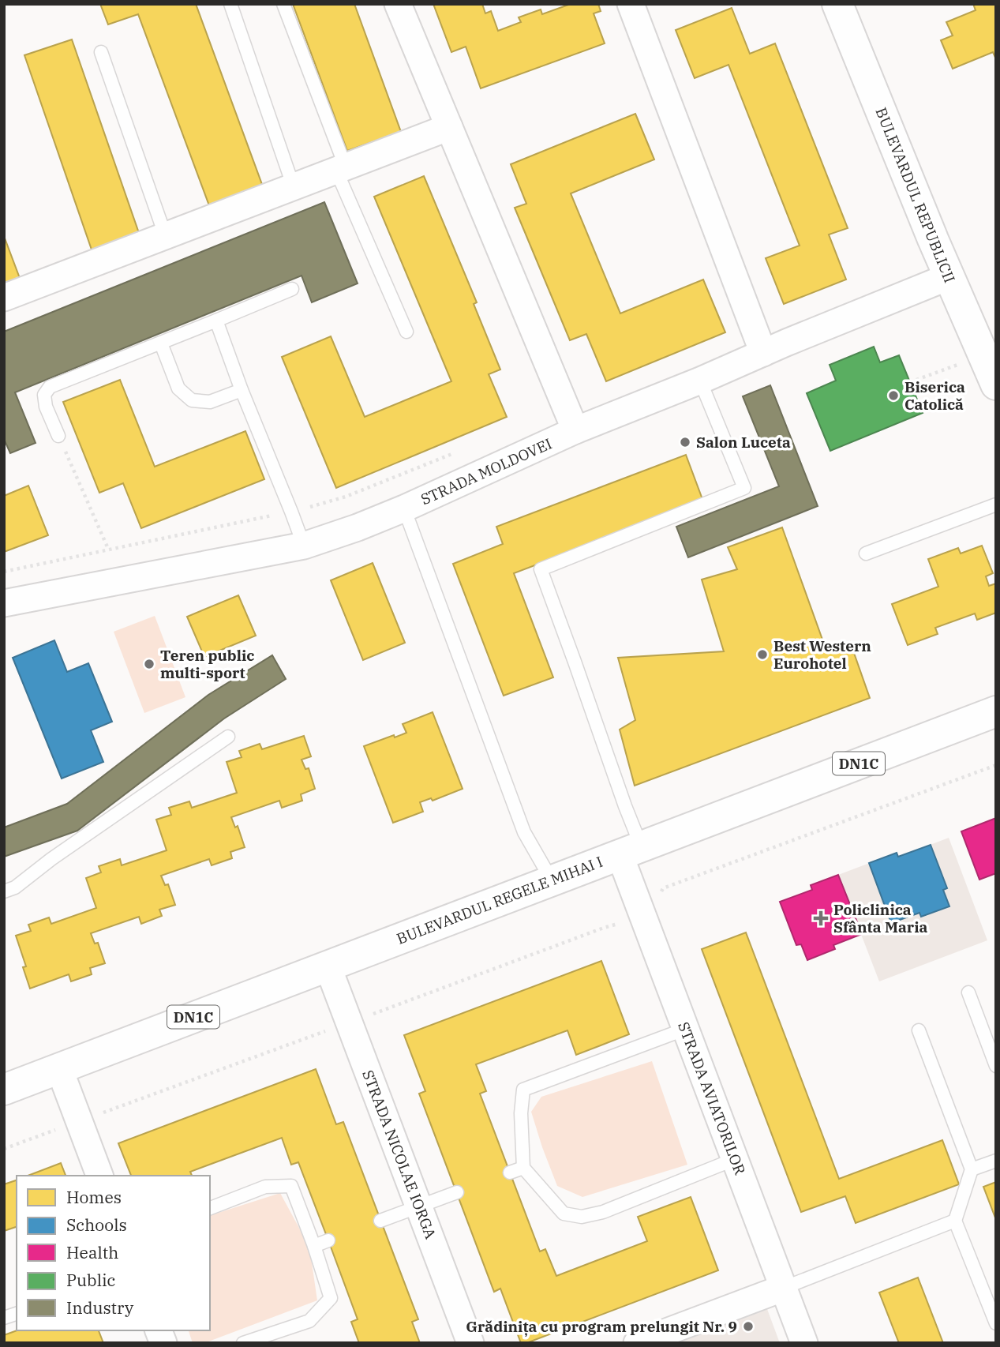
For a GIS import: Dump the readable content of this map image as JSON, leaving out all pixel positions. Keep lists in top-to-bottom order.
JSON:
{
  "streets": {
    "main road": ["BULEVARDUL REPUBLICII", "DN1C", "BULEVARDUL REGELE MIHAI I"],
    "street": ["STRADA MOLDOVEI", "STRADA AVIATORILOR", "STRADA NICOLAE IORGA"]
  },
  "crossings": [
    ["BULEVARDUL REPUBLICII", "STRADA MOLDOVEI"],
    ["BULEVARDUL REGELE MIHAI I", "STRADA AVIATORILOR"],
    ["BULEVARDUL REGELE MIHAI I", "STRADA NICOLAE IORGA"]
  ],
  "places": {
    "other": [
      "Biserica Catolică",
      "Salon Luceta",
      "Best Western Eurohotel",
      "Teren public multi-sport",
      "Grădinița cu program prelungit Nr. 9"
    ],
    "health": ["Policlinica Sfânta Maria"]
  },
  "legend": [
    "Homes",
    "Schools",
    "Health",
    "Public",
    "Industry"
  ]
}
